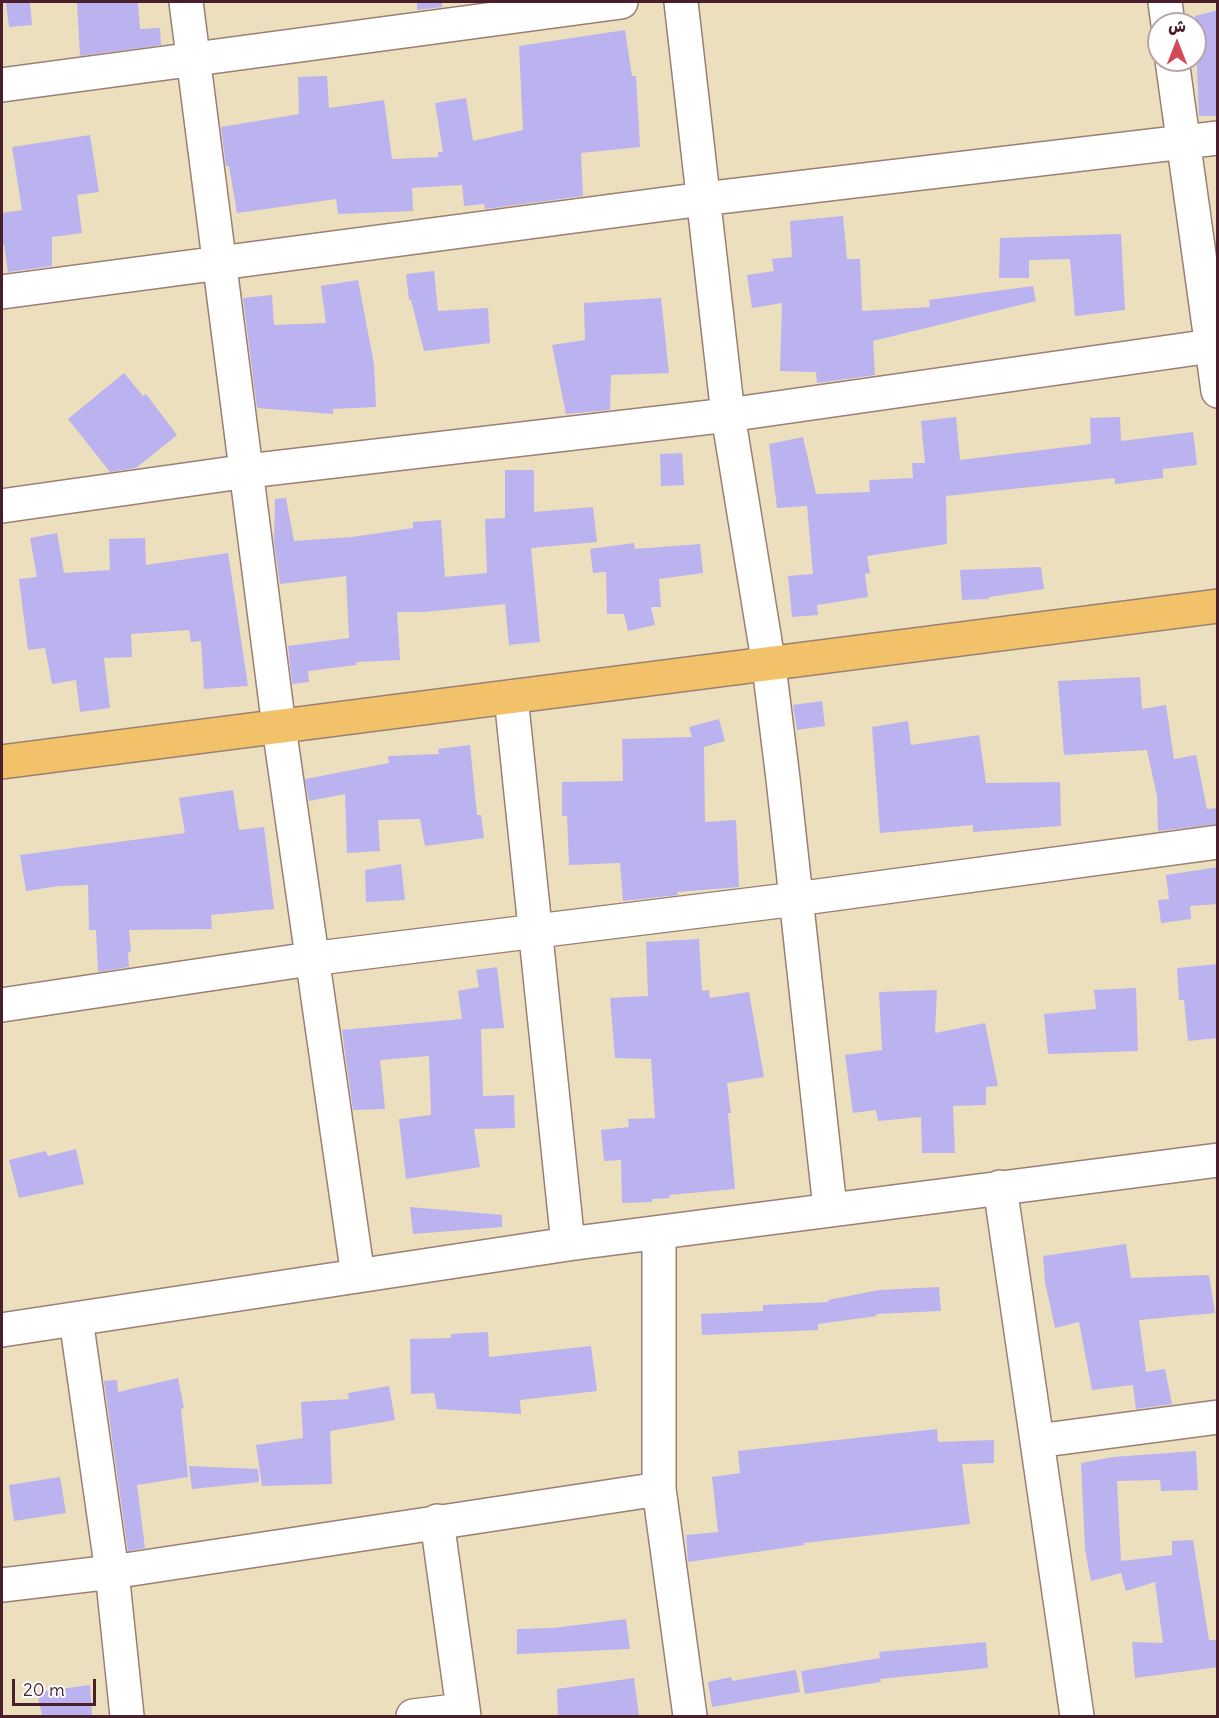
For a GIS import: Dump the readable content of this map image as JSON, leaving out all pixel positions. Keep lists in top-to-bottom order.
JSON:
{
  "scale_bar": "20 m",
  "north": "top"
}
